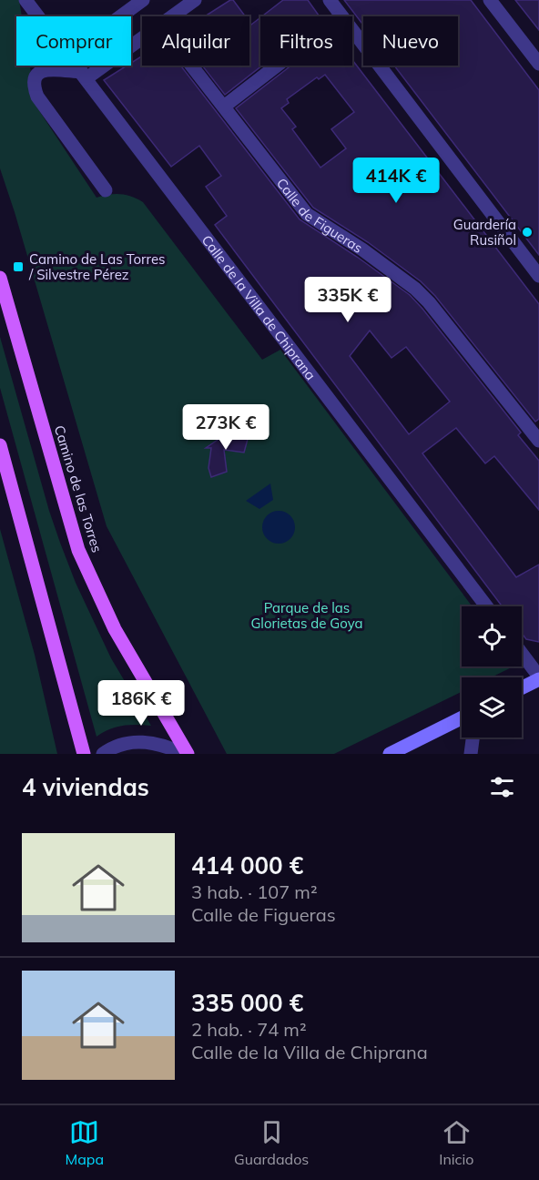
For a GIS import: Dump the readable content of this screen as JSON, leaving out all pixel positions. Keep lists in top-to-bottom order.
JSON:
{
  "streets": {
    "main road": ["Camino de las Torres"],
    "street": ["Calle de Figueras", "Calle de la Villa de Chiprana"]
  },
  "parks": ["Parque de las Glorietas de Goya"],
  "places": {
    "other": ["Guardería Rusiñol"],
    "transit": ["Camino de Las Torres / Silvestre Pérez"]
  },
  "page": {
    "chip": [
      "Comprar",
      "Alquilar",
      "Filtros",
      "Nuevo"
    ],
    "price": [
      "414K €",
      "335K €",
      "273K €",
      "186K €"
    ],
    "heading": "4 viviendas",
    "list": [
      {
        "name": "414 000 €",
        "note": "3 hab. · 107 m² · Calle de Figueras"
      },
      {
        "name": "335 000 €",
        "note": "2 hab. · 74 m² · Calle de la Villa de Chiprana"
      }
    ],
    "tabs": ["Mapa", "Guardados", "Inicio"]
  }
}
